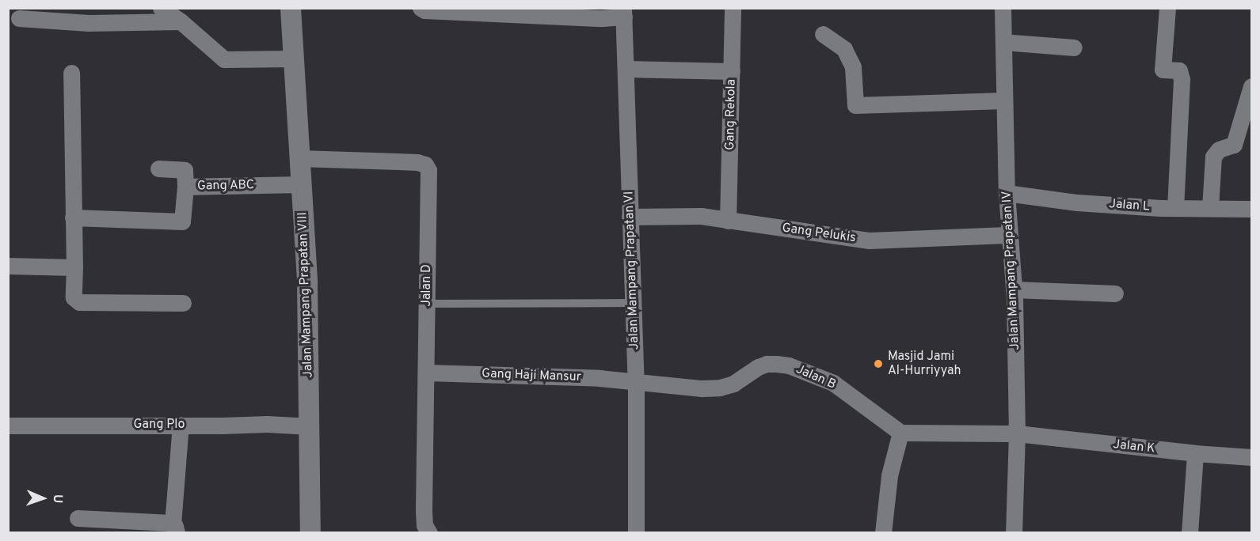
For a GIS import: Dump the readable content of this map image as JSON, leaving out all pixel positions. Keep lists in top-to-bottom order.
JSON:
{
  "streets": {
    "street": [
      "Gang Rekola",
      "Gang ABC",
      "Jalan L",
      "Gang Pelukis",
      "Jalan Mampang Prapatan VI",
      "Jalan Mampang Prapatan IV",
      "Jalan D",
      "Jalan Mampang Prapatan VIII",
      "Gang Haji Mansur",
      "Jalan B",
      "Gang Plo",
      "Jalan K"
    ]
  },
  "crossings": [
    ["Gang Rekola", "Gang Pelukis"],
    ["Gang ABC", "Jalan Mampang Prapatan VIII"],
    ["Jalan L", "Jalan Mampang Prapatan IV"],
    ["Gang Pelukis", "Jalan Mampang Prapatan VI"],
    ["Gang Pelukis", "Jalan Mampang Prapatan IV"],
    ["Jalan Mampang Prapatan VI", "Gang Haji Mansur"],
    ["Jalan Mampang Prapatan VI", "Jalan B"],
    ["Jalan Mampang Prapatan IV", "Jalan K"],
    ["Jalan D", "Jalan Mampang Prapatan VIII"],
    ["Jalan D", "Gang Haji Mansur"],
    ["Jalan Mampang Prapatan VIII", "Gang Plo"],
    ["Gang Haji Mansur", "Jalan B"]
  ],
  "places": ["Masjid Jami Al-Hurriyyah"],
  "north": "right"
}
